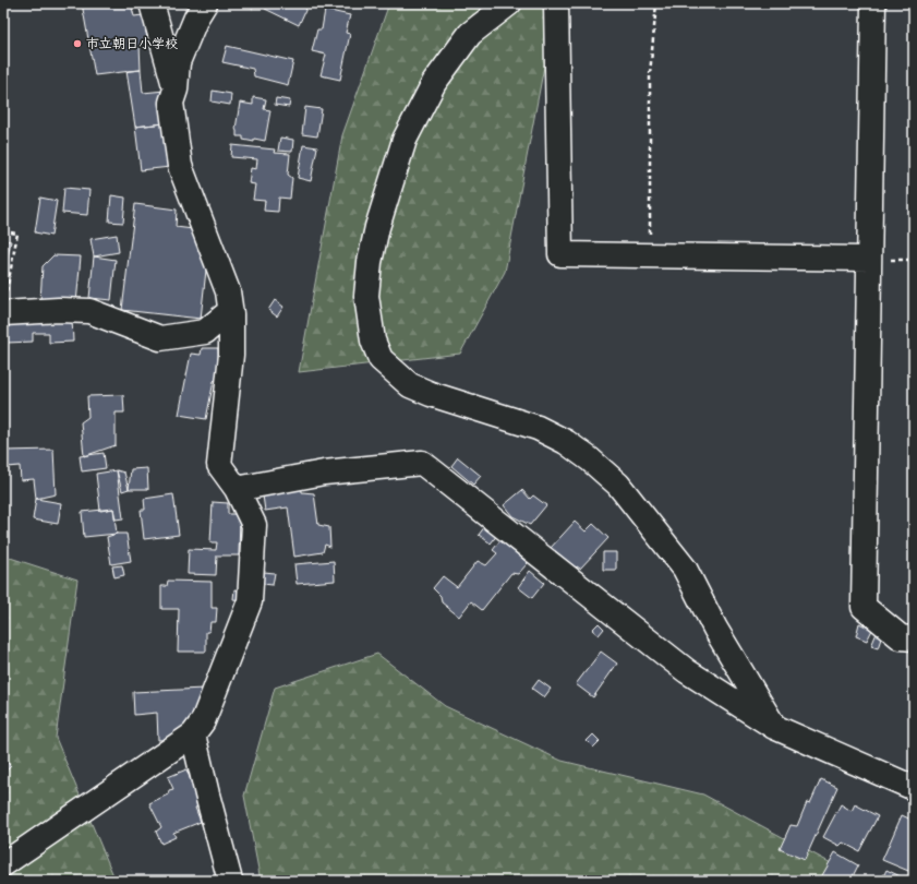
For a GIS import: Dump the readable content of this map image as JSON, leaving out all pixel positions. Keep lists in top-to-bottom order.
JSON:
{
  "places": ["市立朝日小学校"]
}
